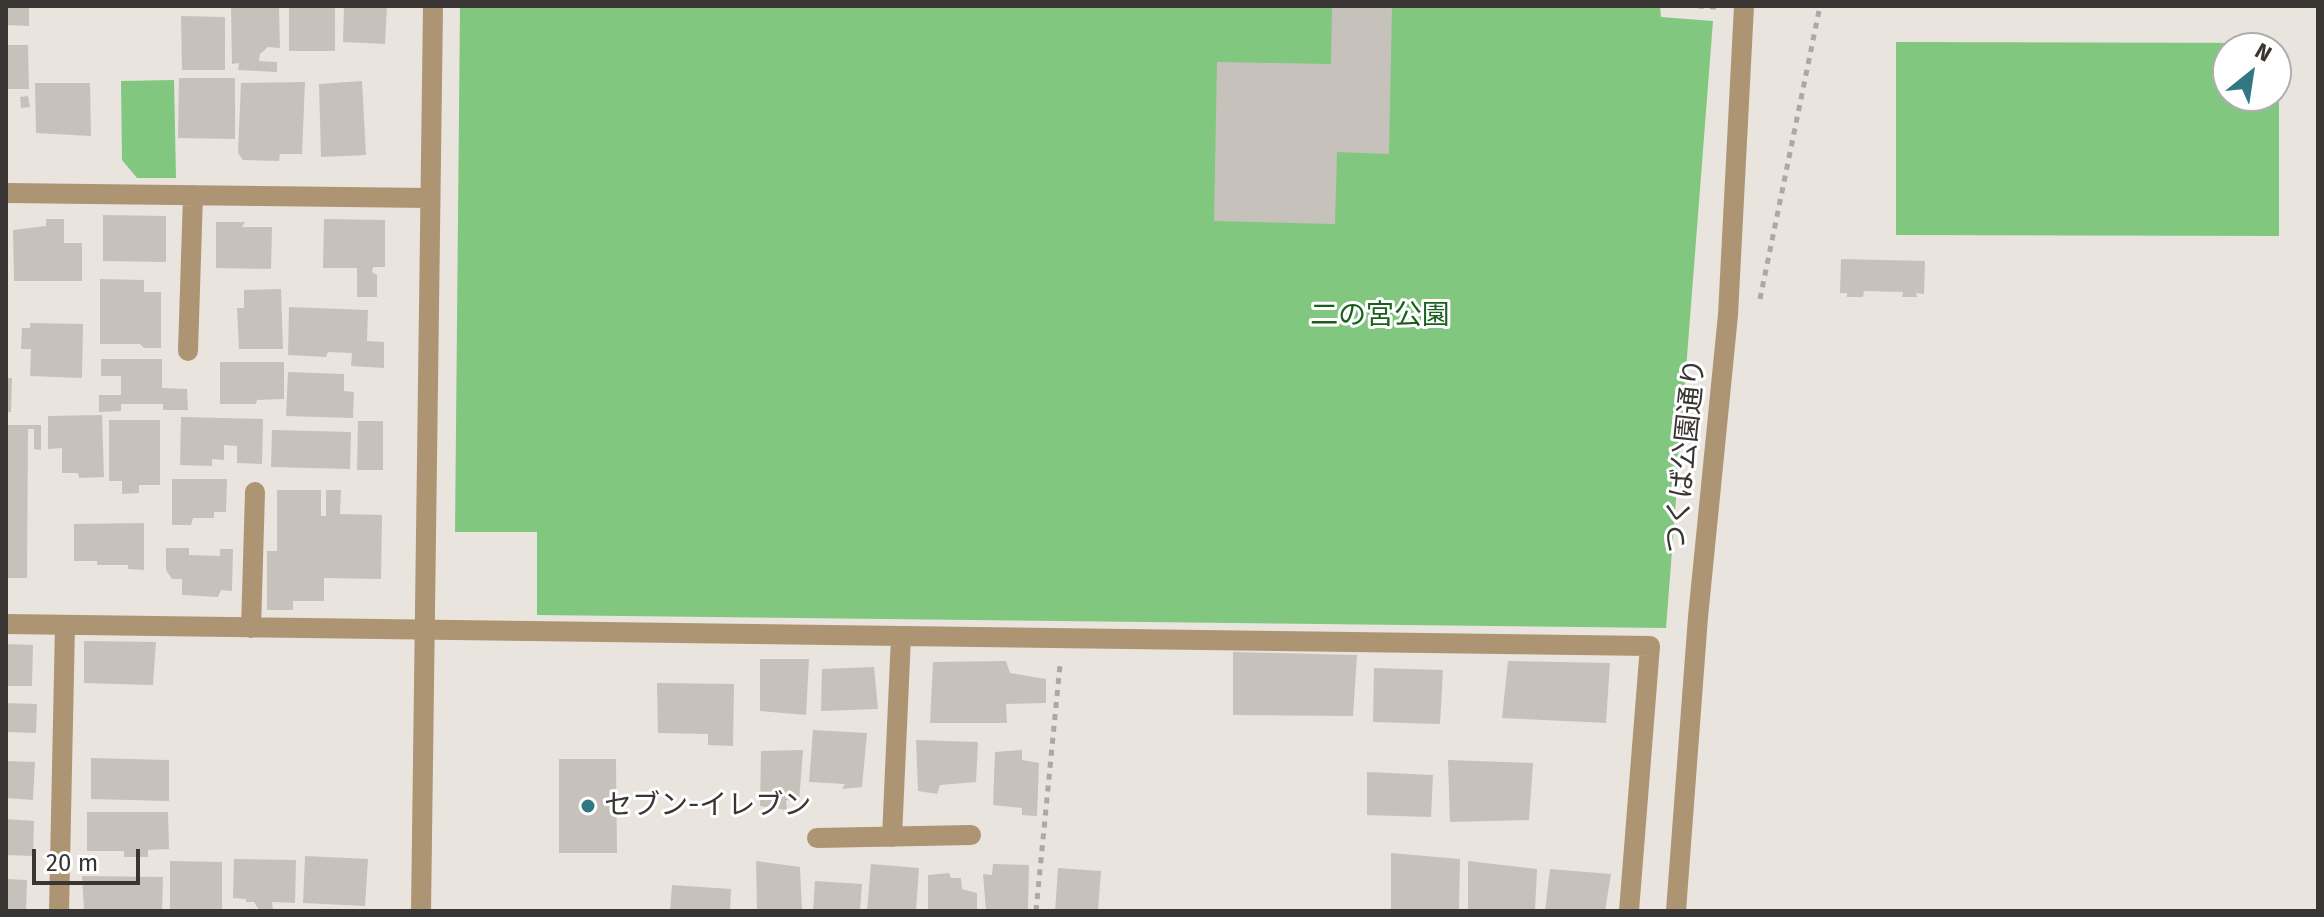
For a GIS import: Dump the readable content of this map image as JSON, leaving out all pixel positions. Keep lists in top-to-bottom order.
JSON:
{
  "streets": {
    "street": ["つくば公園通り"]
  },
  "parks": ["二の宮公園"],
  "places": ["セブン-イレブン"],
  "scale_bar": "20 m",
  "north": "top right"
}
